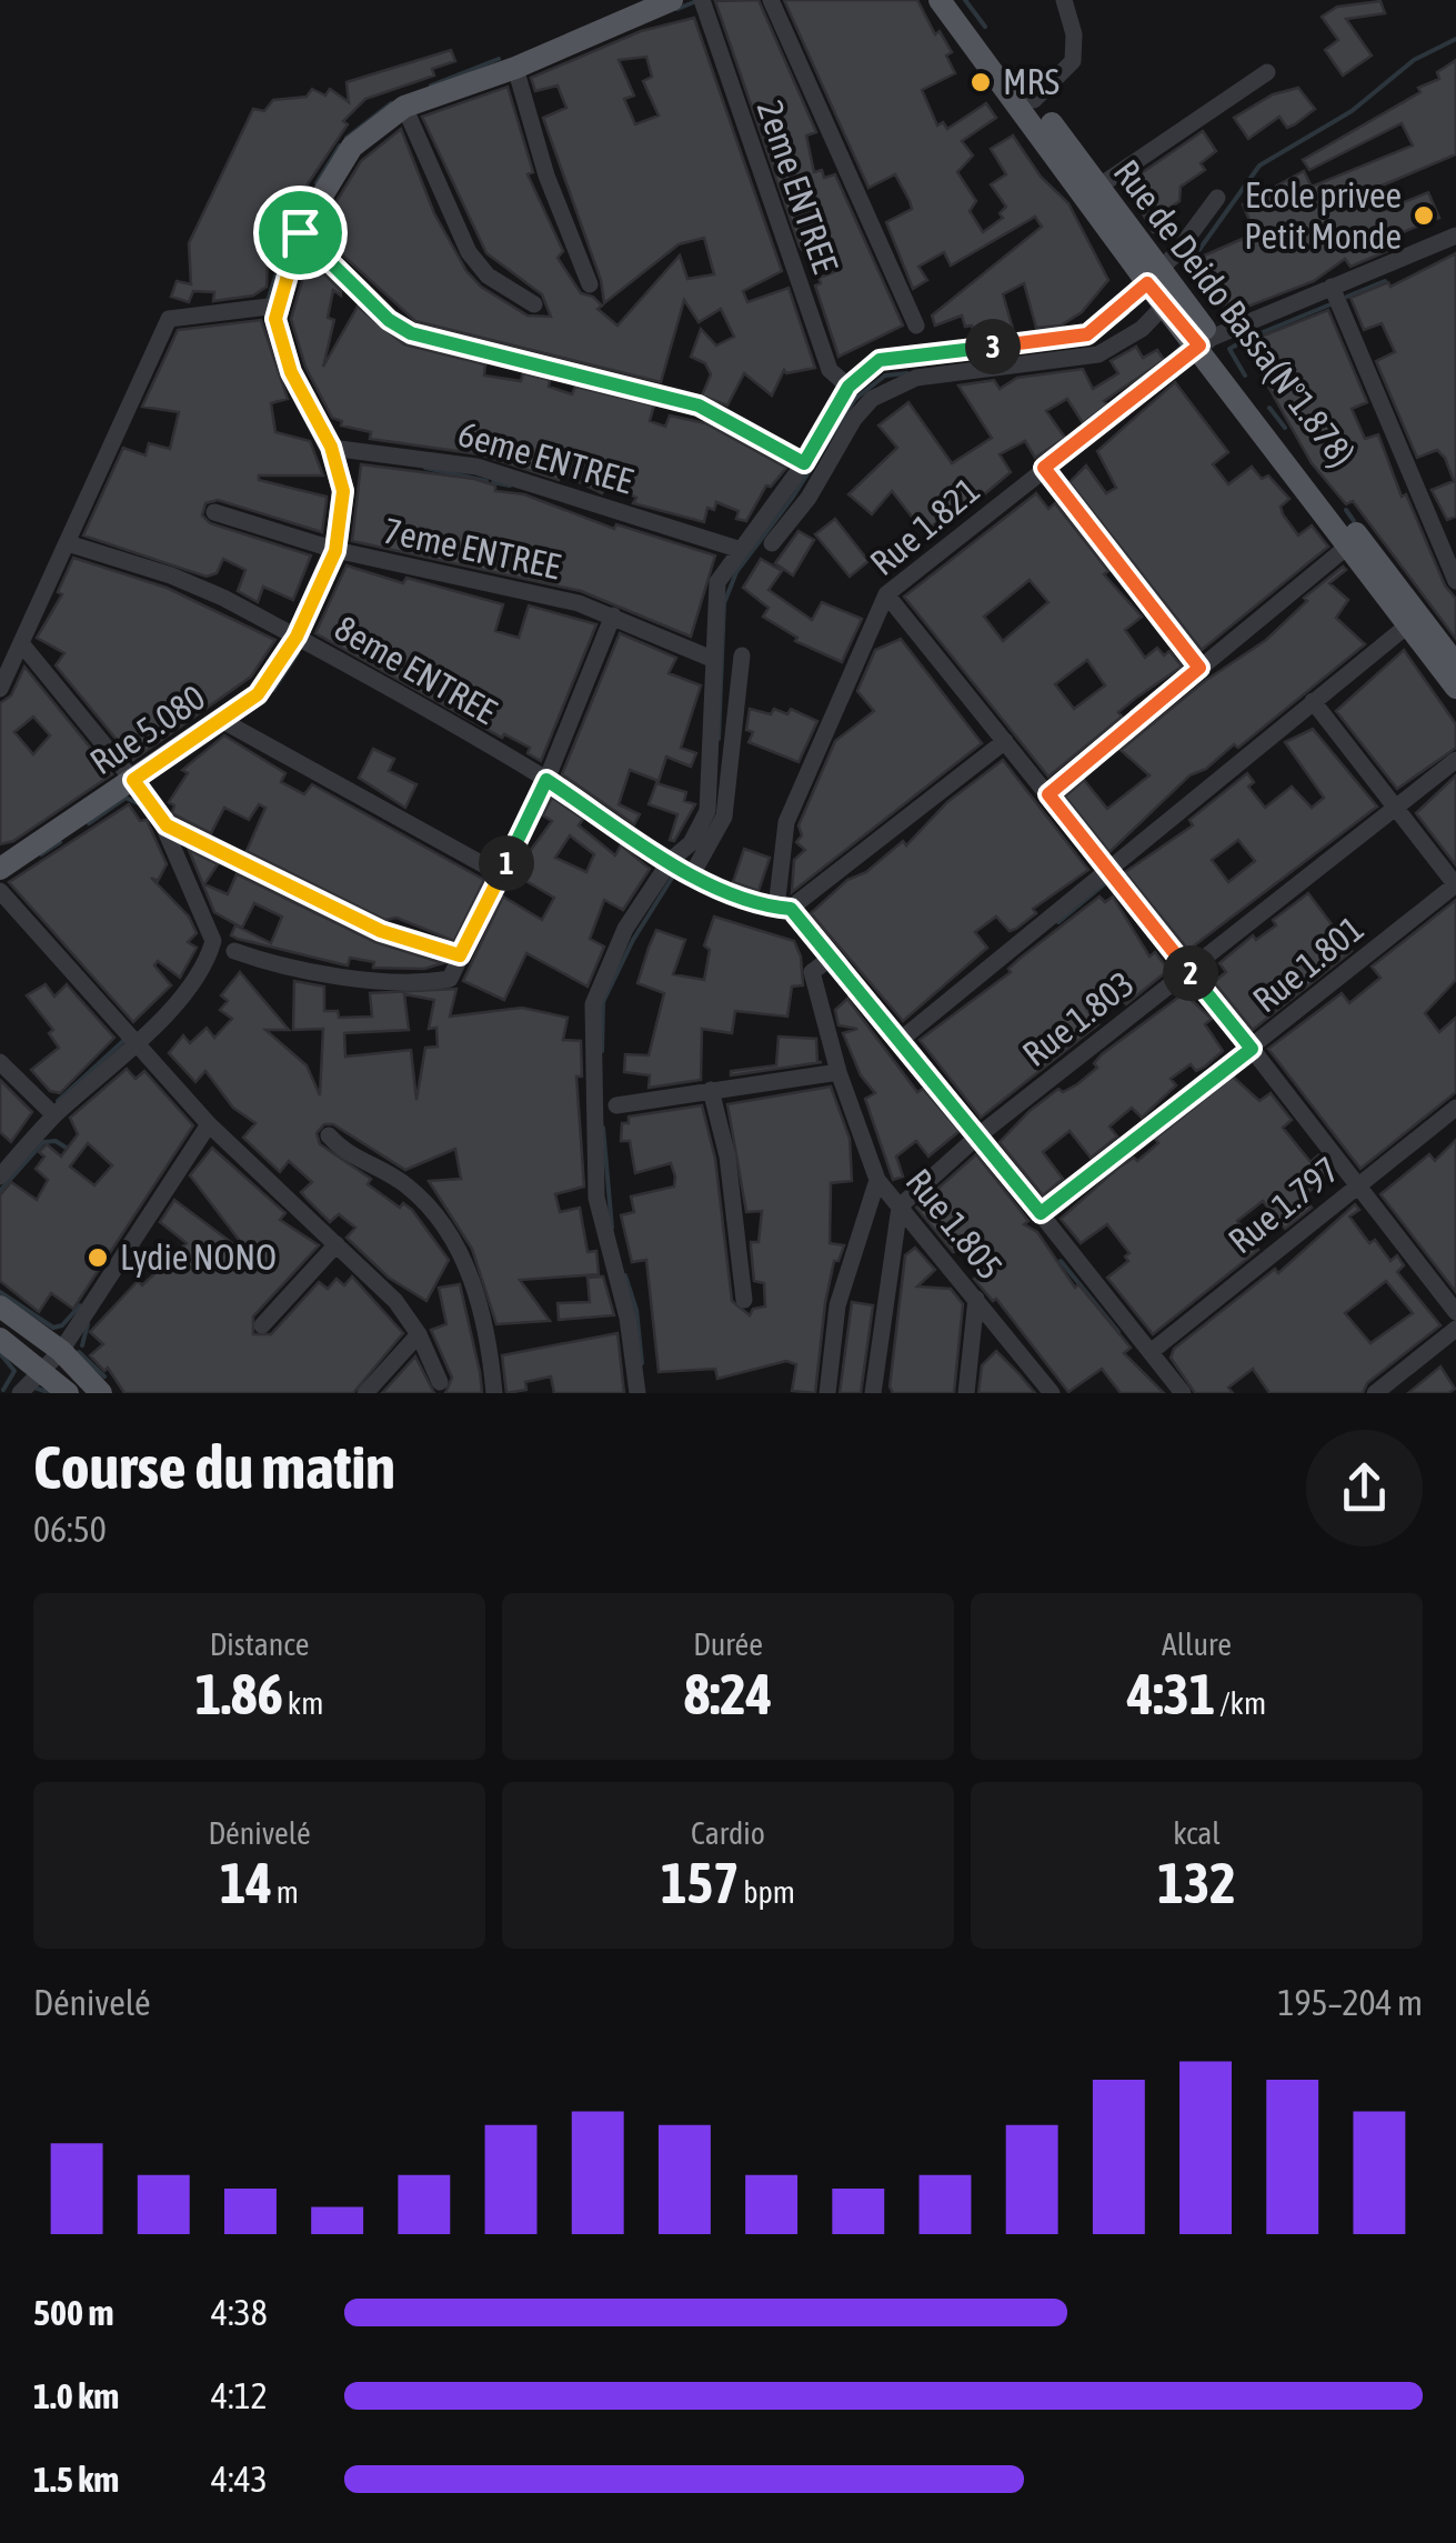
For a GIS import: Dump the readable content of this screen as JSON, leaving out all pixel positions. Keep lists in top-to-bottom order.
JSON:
{
  "streets": {
    "main road": ["Rue de Deido Bassa(N°1.878)", "Rue 5.080"],
    "street": [
      "2eme ENTREE",
      "6eme ENTREE",
      "Rue 1.821",
      "7eme ENTREE",
      "8eme ENTREE",
      "Rue 1.801",
      "Rue 1.803",
      "Rue 1.797",
      "Rue 1.805"
    ]
  },
  "crossings": [
    ["Rue de Deido Bassa(N°1.878)", "Rue 1.821"],
    ["6eme ENTREE", "Rue 5.080"],
    ["Rue 1.821", "8eme ENTREE"],
    ["7eme ENTREE", "Rue 5.080"],
    ["8eme ENTREE", "Rue 5.080"],
    ["Rue 1.803", "Rue 1.805"]
  ],
  "places": ["MRS", "Ecole privee Petit Monde", "Lydie NONO"],
  "page": {
    "pins": ["3", "1", "2"],
    "heading": ["Course du matin", "06:50"],
    "stats": [
      ["Distance", "1.86 km"],
      ["Durée", "8:24"],
      ["Allure", "4:31 /km"],
      ["Dénivelé", "14 m"],
      ["Cardio", "157 bpm"],
      ["kcal", "132"]
    ],
    "chart": ["Dénivelé", "195–204 m"],
    "list": [
      {
        "name": "500 m",
        "note": "4:38"
      },
      {
        "name": "1.0 km",
        "note": "4:12"
      },
      {
        "name": "1.5 km",
        "note": "4:43"
      }
    ]
  }
}
